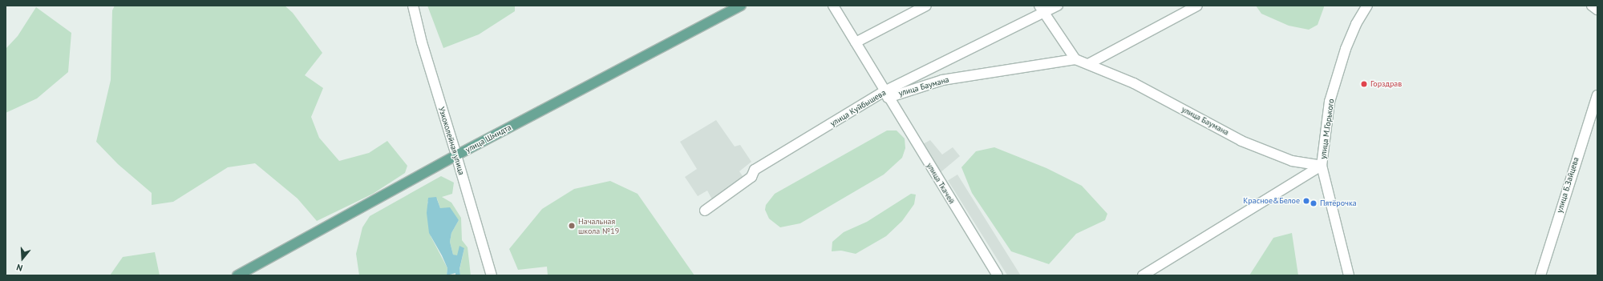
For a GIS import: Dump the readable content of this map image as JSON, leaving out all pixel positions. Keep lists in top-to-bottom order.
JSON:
{
  "streets": {
    "main road": ["улица Шмидта"],
    "street": [
      "улица Баумана",
      "улица Куйбышева",
      "улица М.Горького",
      "Узкоколейная улица",
      "улица Ткачей",
      "улица Б.Зайцева"
    ]
  },
  "crossings": [
    ["улица Баумана", "улица Куйбышева"],
    ["улица Баумана", "улица М.Горького"],
    ["улица Баумана", "улица Ткачей"],
    ["улица Куйбышева", "улица Ткачей"],
    ["улица Шмидта", "Узкоколейная улица"]
  ],
  "places": [
    "Горздрав",
    "Красное&Белое",
    "Пятёрочка",
    "Начальная школа №19"
  ],
  "north": "bottom"
}
